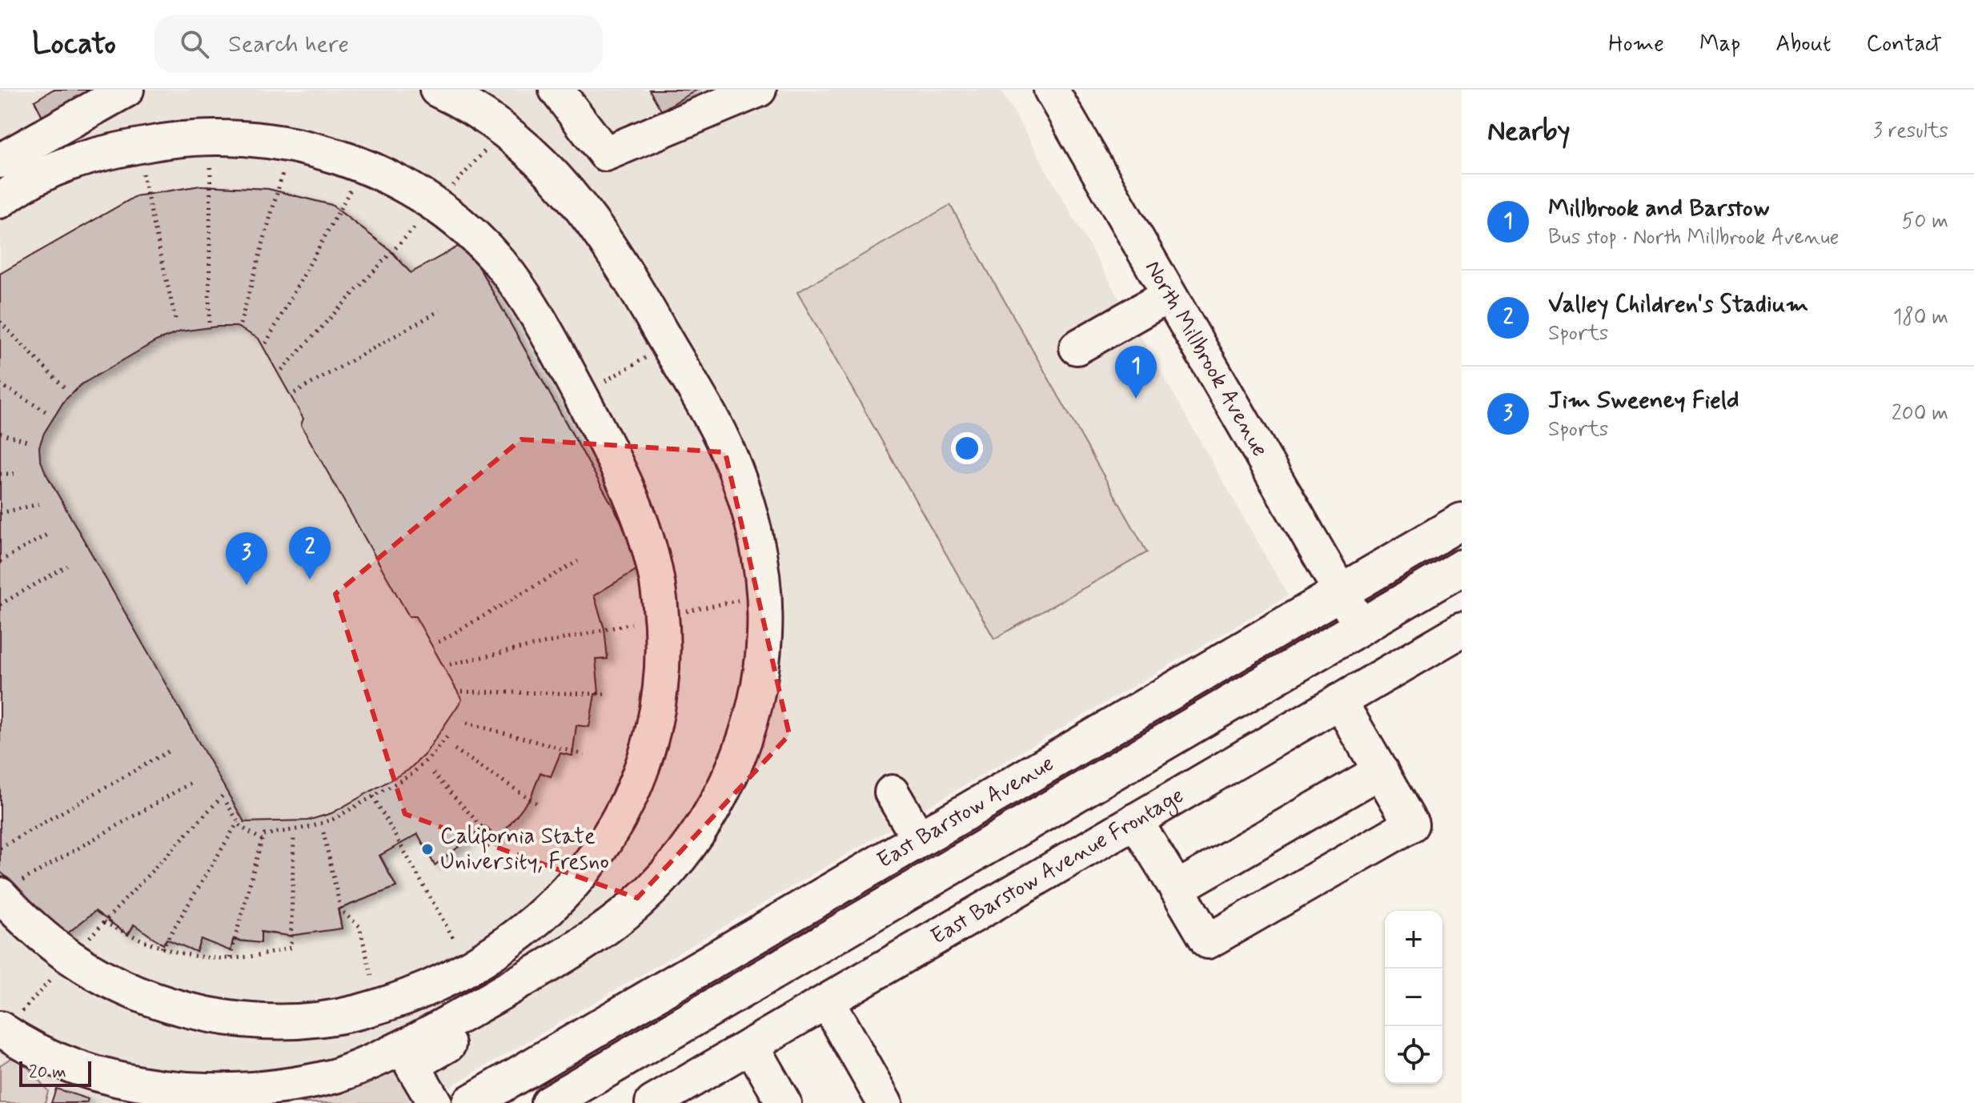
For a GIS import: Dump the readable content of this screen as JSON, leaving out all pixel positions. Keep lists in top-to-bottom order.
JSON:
{
  "streets": {
    "main road": ["East Barstow Avenue"],
    "street": ["North Millbrook Avenue", "East Barstow Avenue Frontage"]
  },
  "crossings": [
    ["North Millbrook Avenue", "East Barstow Avenue"]
  ],
  "places": ["California State University, Fresno"],
  "scale_bar": "20 m",
  "page": {
    "header": "Locato",
    "search": "Search here",
    "nav": [
      "Home",
      "Map",
      "About",
      "Contact"
    ],
    "heading": ["Nearby", "3 results"],
    "list": [
      {
        "mark": "1",
        "name": "Millbrook and Barstow",
        "note": "Bus stop · North Millbrook Avenue",
        "value": "50 m"
      },
      {
        "mark": "2",
        "name": "Valley Children's Stadium",
        "note": "Sports",
        "value": "180 m"
      },
      {
        "mark": "3",
        "name": "Jim Sweeney Field",
        "note": "Sports",
        "value": "200 m"
      }
    ],
    "pins": ["1", "2", "3"],
    "map_buttons": ["+", "−"],
    "scale": "20 m"
  }
}
